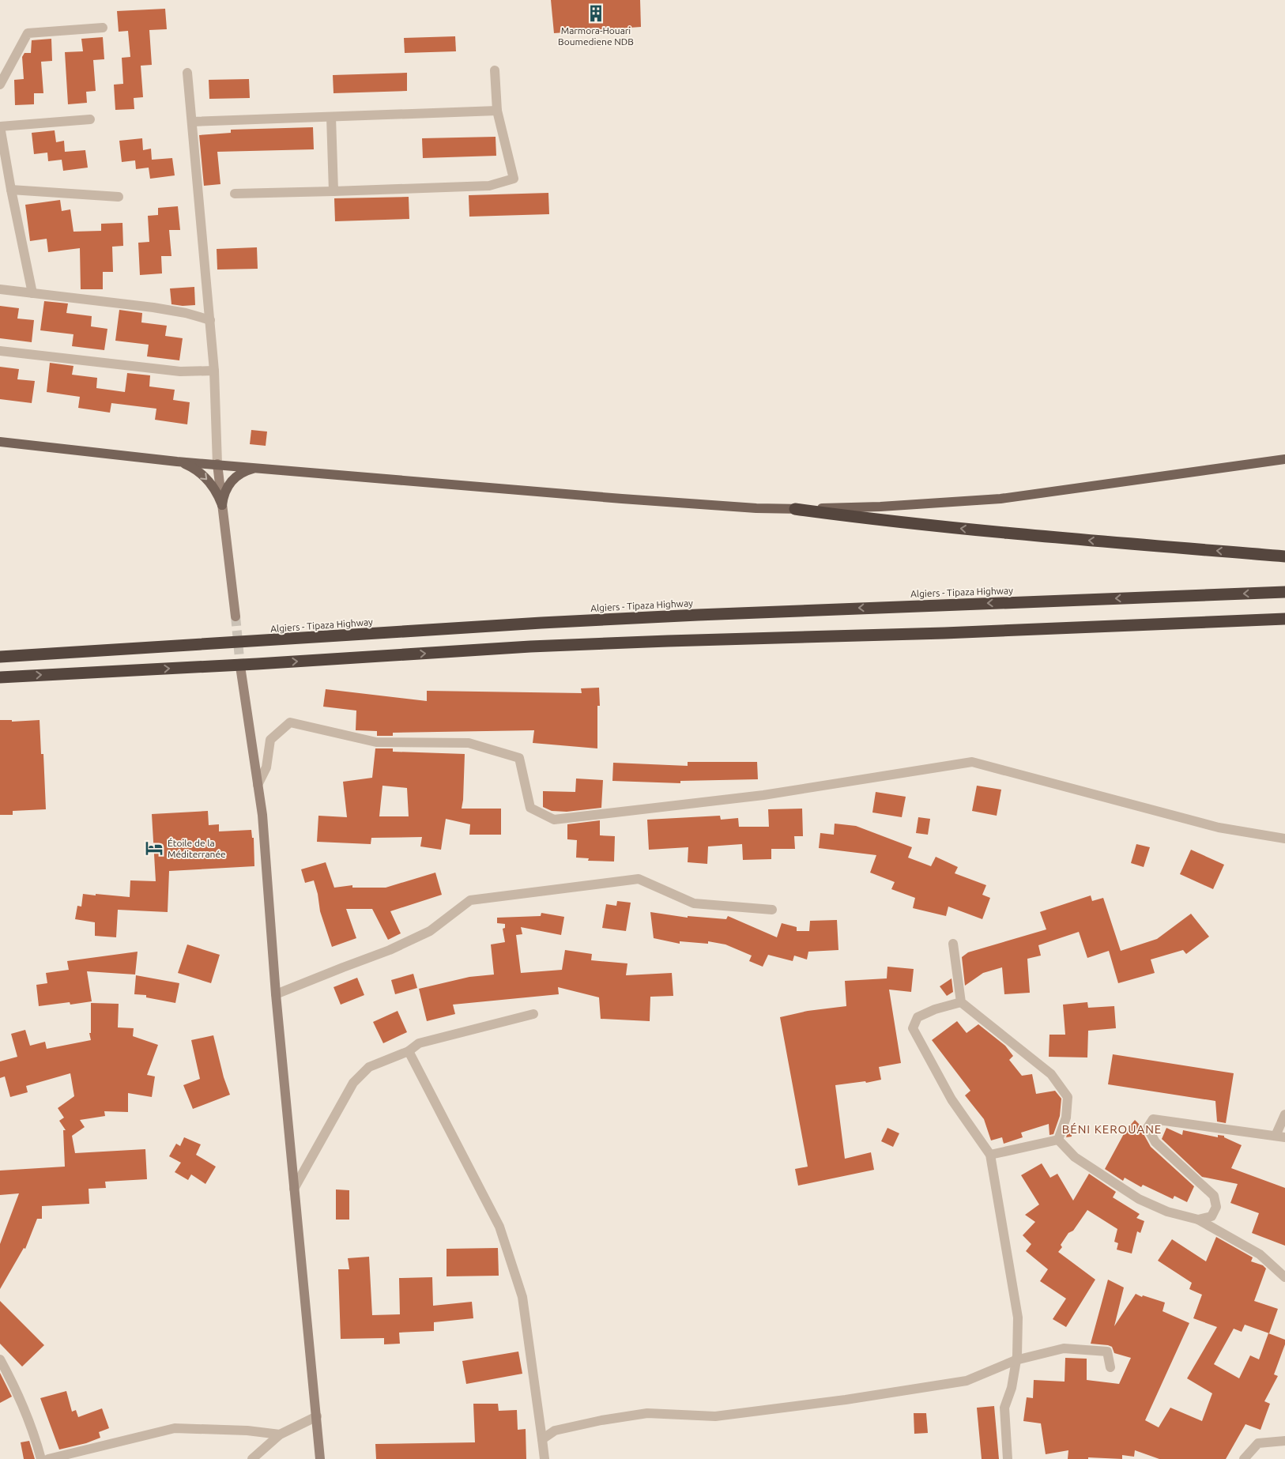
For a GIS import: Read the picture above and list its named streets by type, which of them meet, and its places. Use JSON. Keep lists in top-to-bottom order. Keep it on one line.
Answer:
{"streets":{"highway":["Algiers - Tipaza Highway"]},"districts":["BÉNI KEROUANE"],"places":{"building":["Marmora-Houari Boumediene NDB"],"hotel":["Étoile de la Méditerranée"]}}
